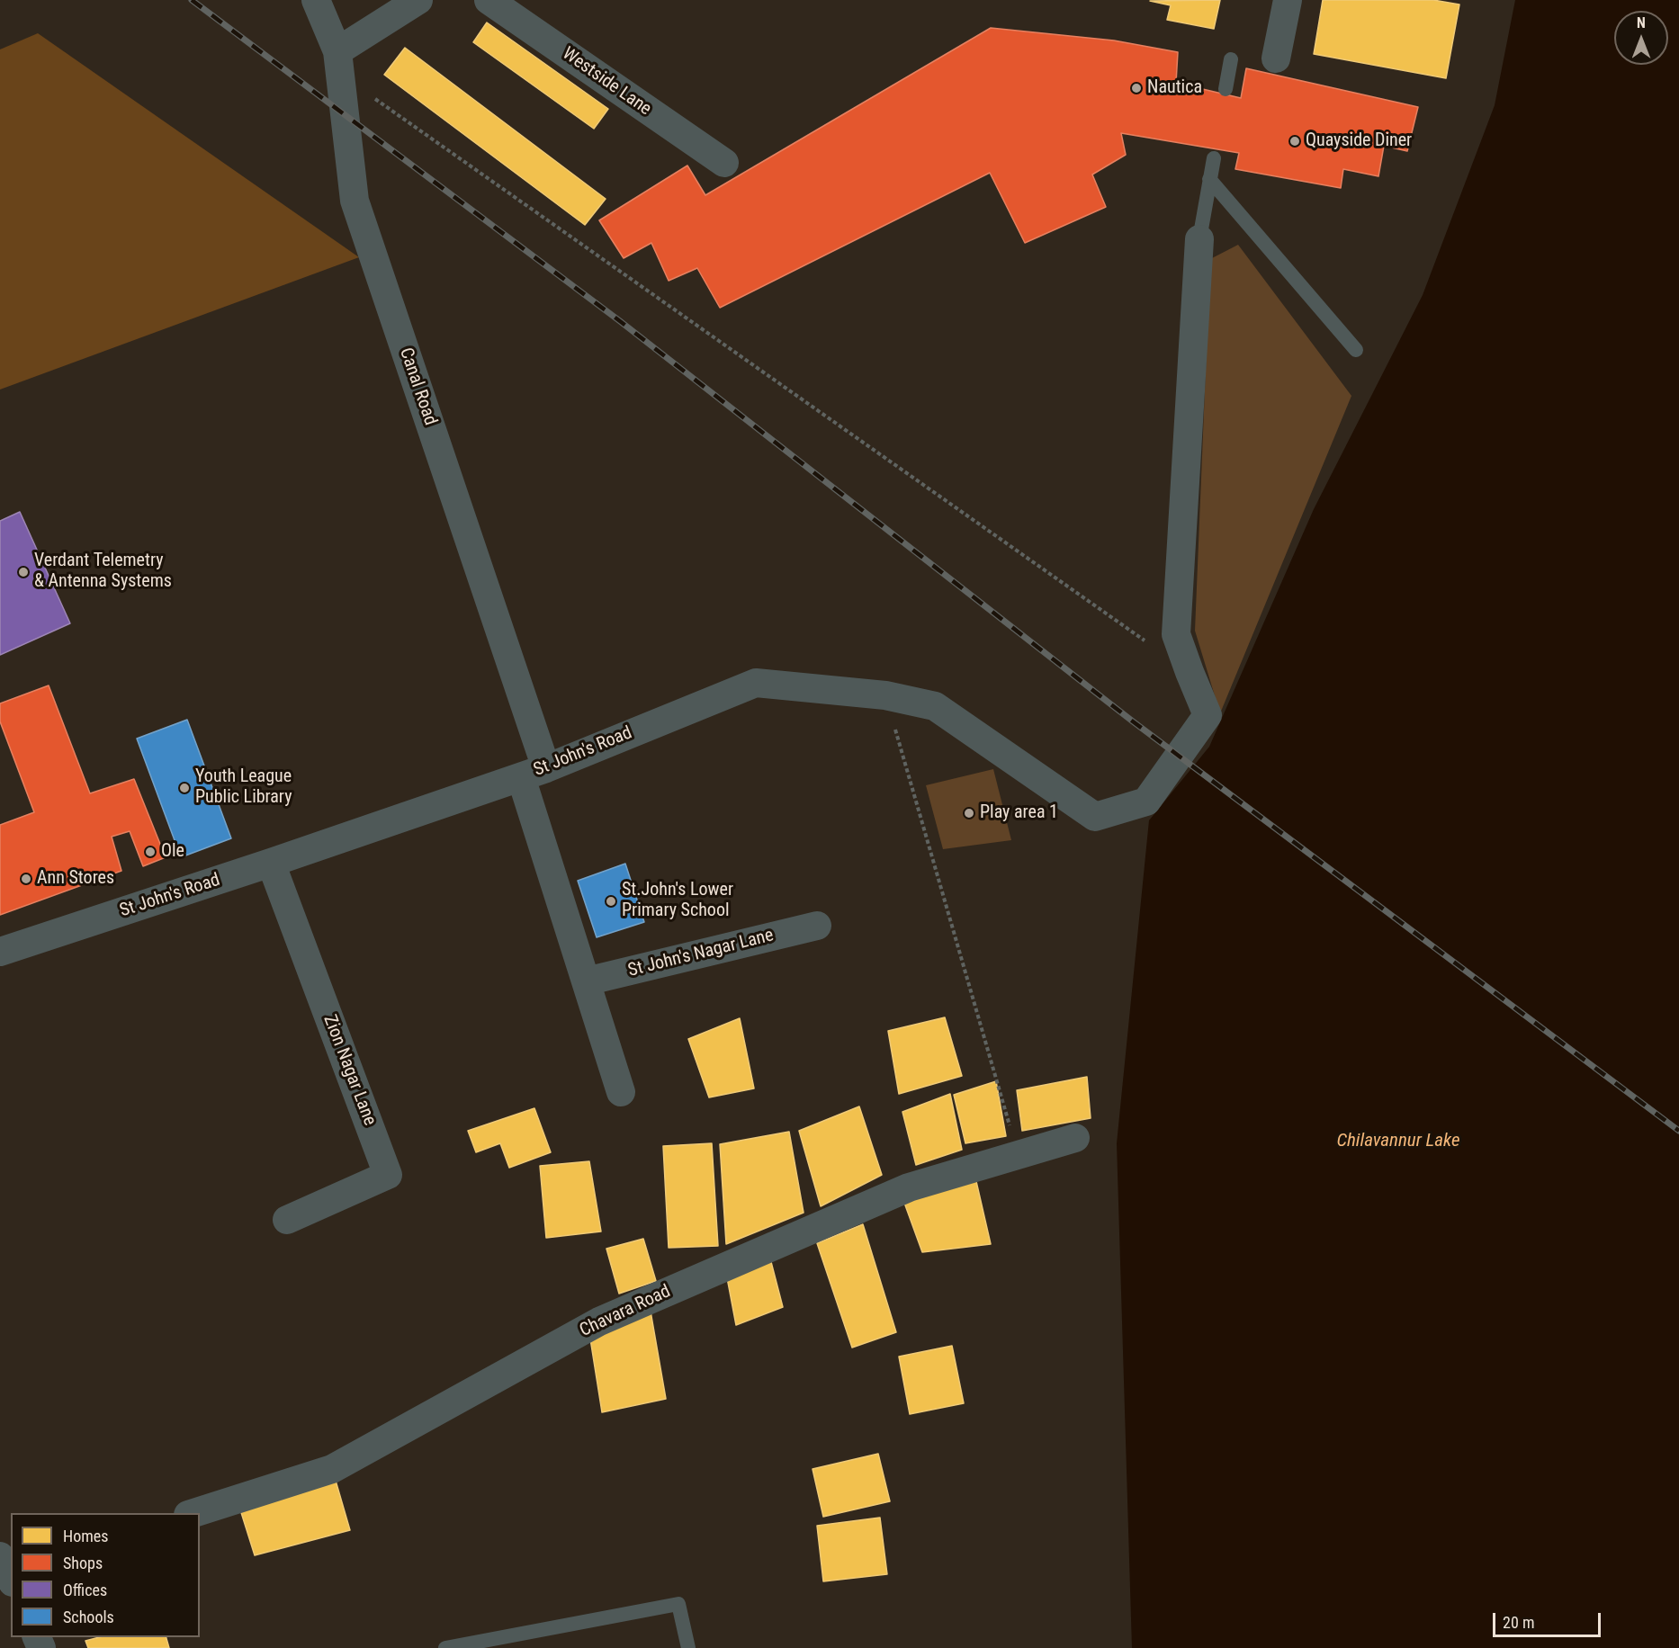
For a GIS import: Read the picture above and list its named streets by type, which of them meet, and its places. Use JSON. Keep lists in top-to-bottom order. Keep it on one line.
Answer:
{"streets":{"street":["Westside Lane","Canal Road","St John's Road","St John's Nagar Lane","Zion Nagar Lane","Chavara Road"]},"crossings":[["Canal Road","St John's Road"],["St John's Road","Zion Nagar Lane"]],"water":["Chilavannur Lake"],"places":["Nautica","Quayside Diner","Verdant Telemetry & Antenna Systems","Youth League Public Library","Play area 1","Ole","Ann Stores","St.John's Lower Primary School"],"legend":["Homes","Shops","Offices","Schools"],"scale_bar":"20 m","north":"top"}
